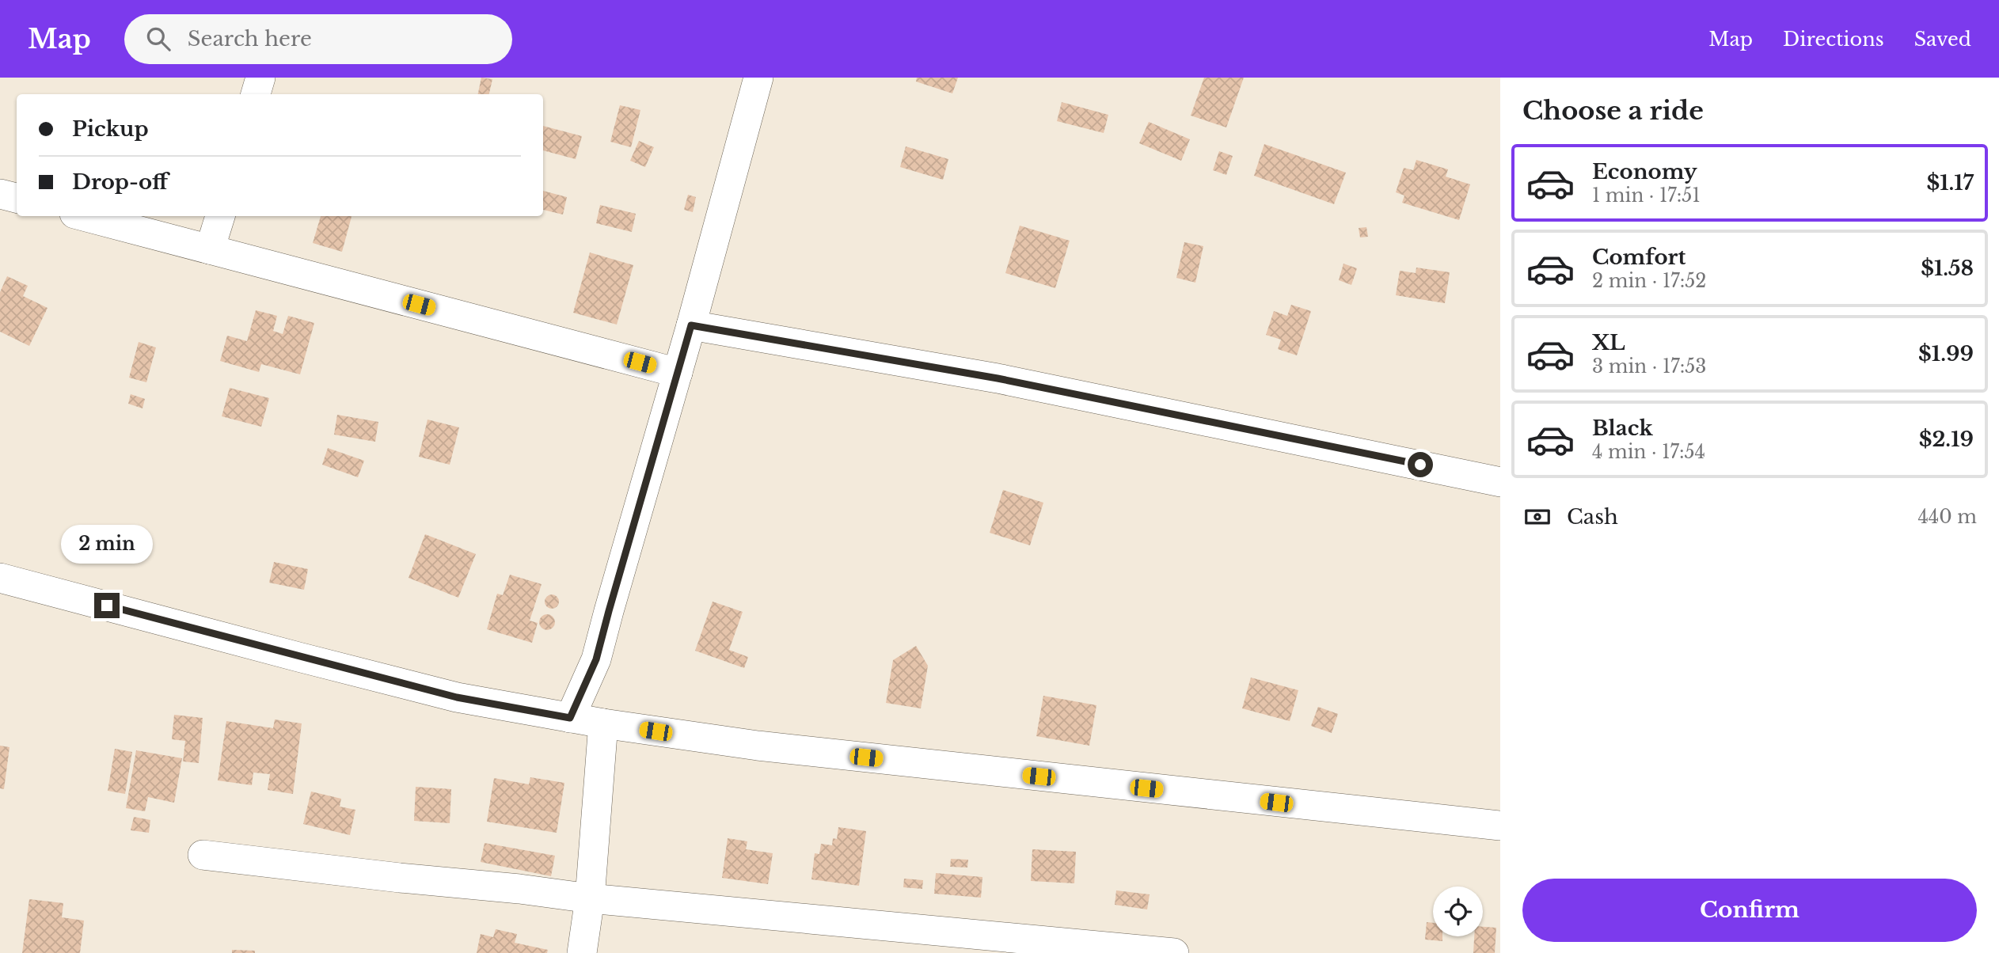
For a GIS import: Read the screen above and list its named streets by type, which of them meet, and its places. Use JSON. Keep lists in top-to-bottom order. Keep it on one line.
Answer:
{"page":{"header":"Map","search":"Search here","nav":["Map","Directions","Saved"],"heading":"Choose a ride","banner":["Pickup","Drop-off"],"list":[{"name":"Economy","note":"1 min · 17:51","value":"$1.17"},{"name":"Comfort","note":"2 min · 17:52","value":"$1.58"},{"name":"XL","note":"3 min · 17:53","value":"$1.99"},{"name":"Black","note":"4 min · 17:54","value":"$2.19"}],"pay":["Cash","440 m"],"bubble":"2 min","buttons":"Confirm"}}
